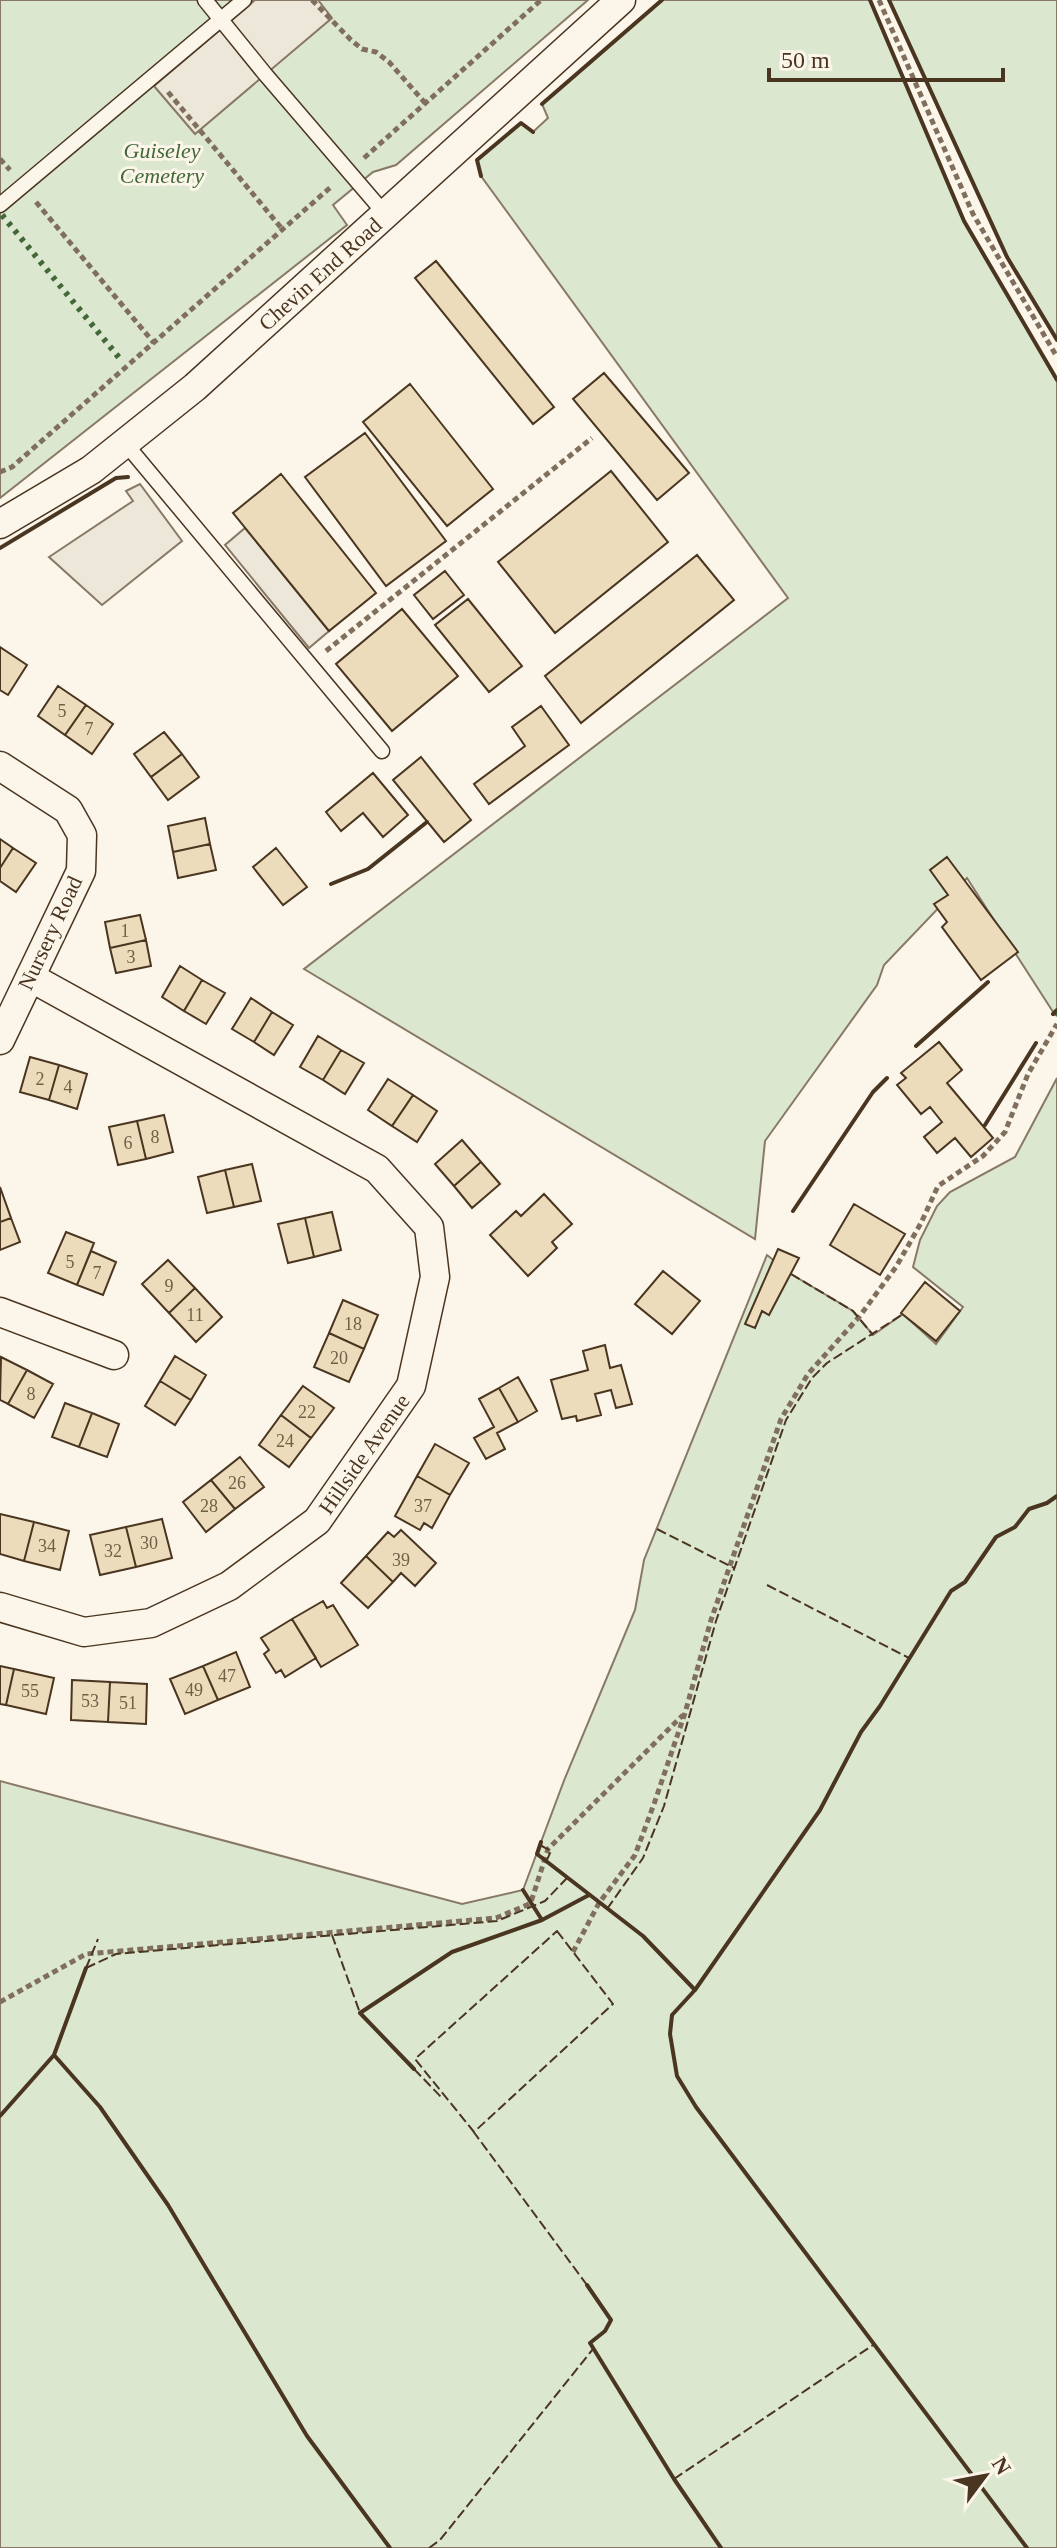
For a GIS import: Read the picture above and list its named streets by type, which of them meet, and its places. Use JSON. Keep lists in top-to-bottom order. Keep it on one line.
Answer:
{"streets":{"street":["Chevin End Road","Nursery Road","Hillside Avenue"]},"crossings":[["Nursery Road","Hillside Avenue"]],"parks":["Guiseley Cemetery"],"house_numbers":["5","7","1","3","2","4","8","6","5","7","9","11","18","20","8","22","24","26","28","37","30","34","32","39","47","49","55","53","51"],"scale_bar":"50 m","north":"top right"}
